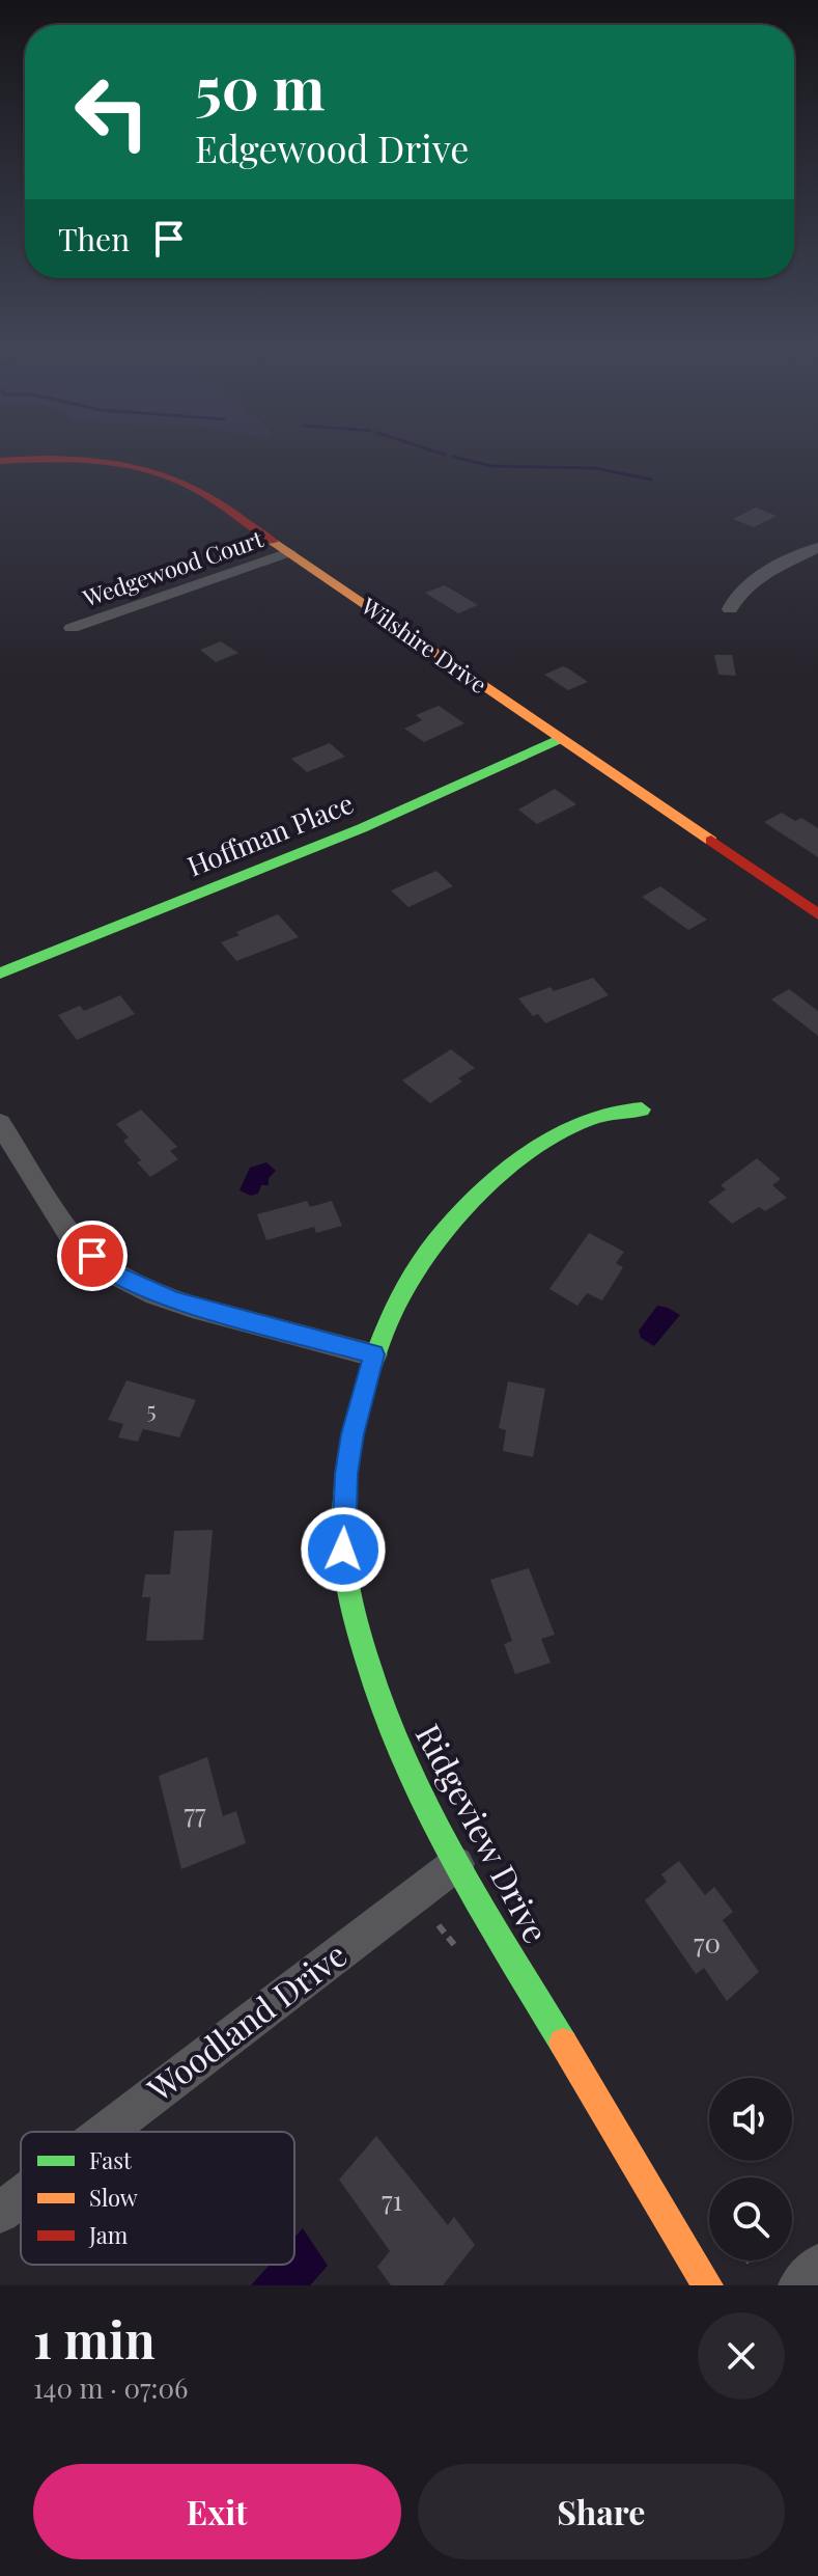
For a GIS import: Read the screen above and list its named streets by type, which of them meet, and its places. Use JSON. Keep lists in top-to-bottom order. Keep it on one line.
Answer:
{"streets":{"street":["Wedgewood Court","Wilshire Drive","Hoffman Place","Ridgeview Drive","Woodland Drive"]},"crossings":[["Wedgewood Court","Wilshire Drive"],["Wilshire Drive","Hoffman Place"],["Ridgeview Drive","Woodland Drive"]],"house_numbers":["5","77","70","71"],"legend":["Fast","Slow","Jam"],"page":{"turn":["50 m","Edgewood Drive"],"then":"Then","heading":["1 min","140 m · 07:06"],"buttons":["Exit","Share"]}}
